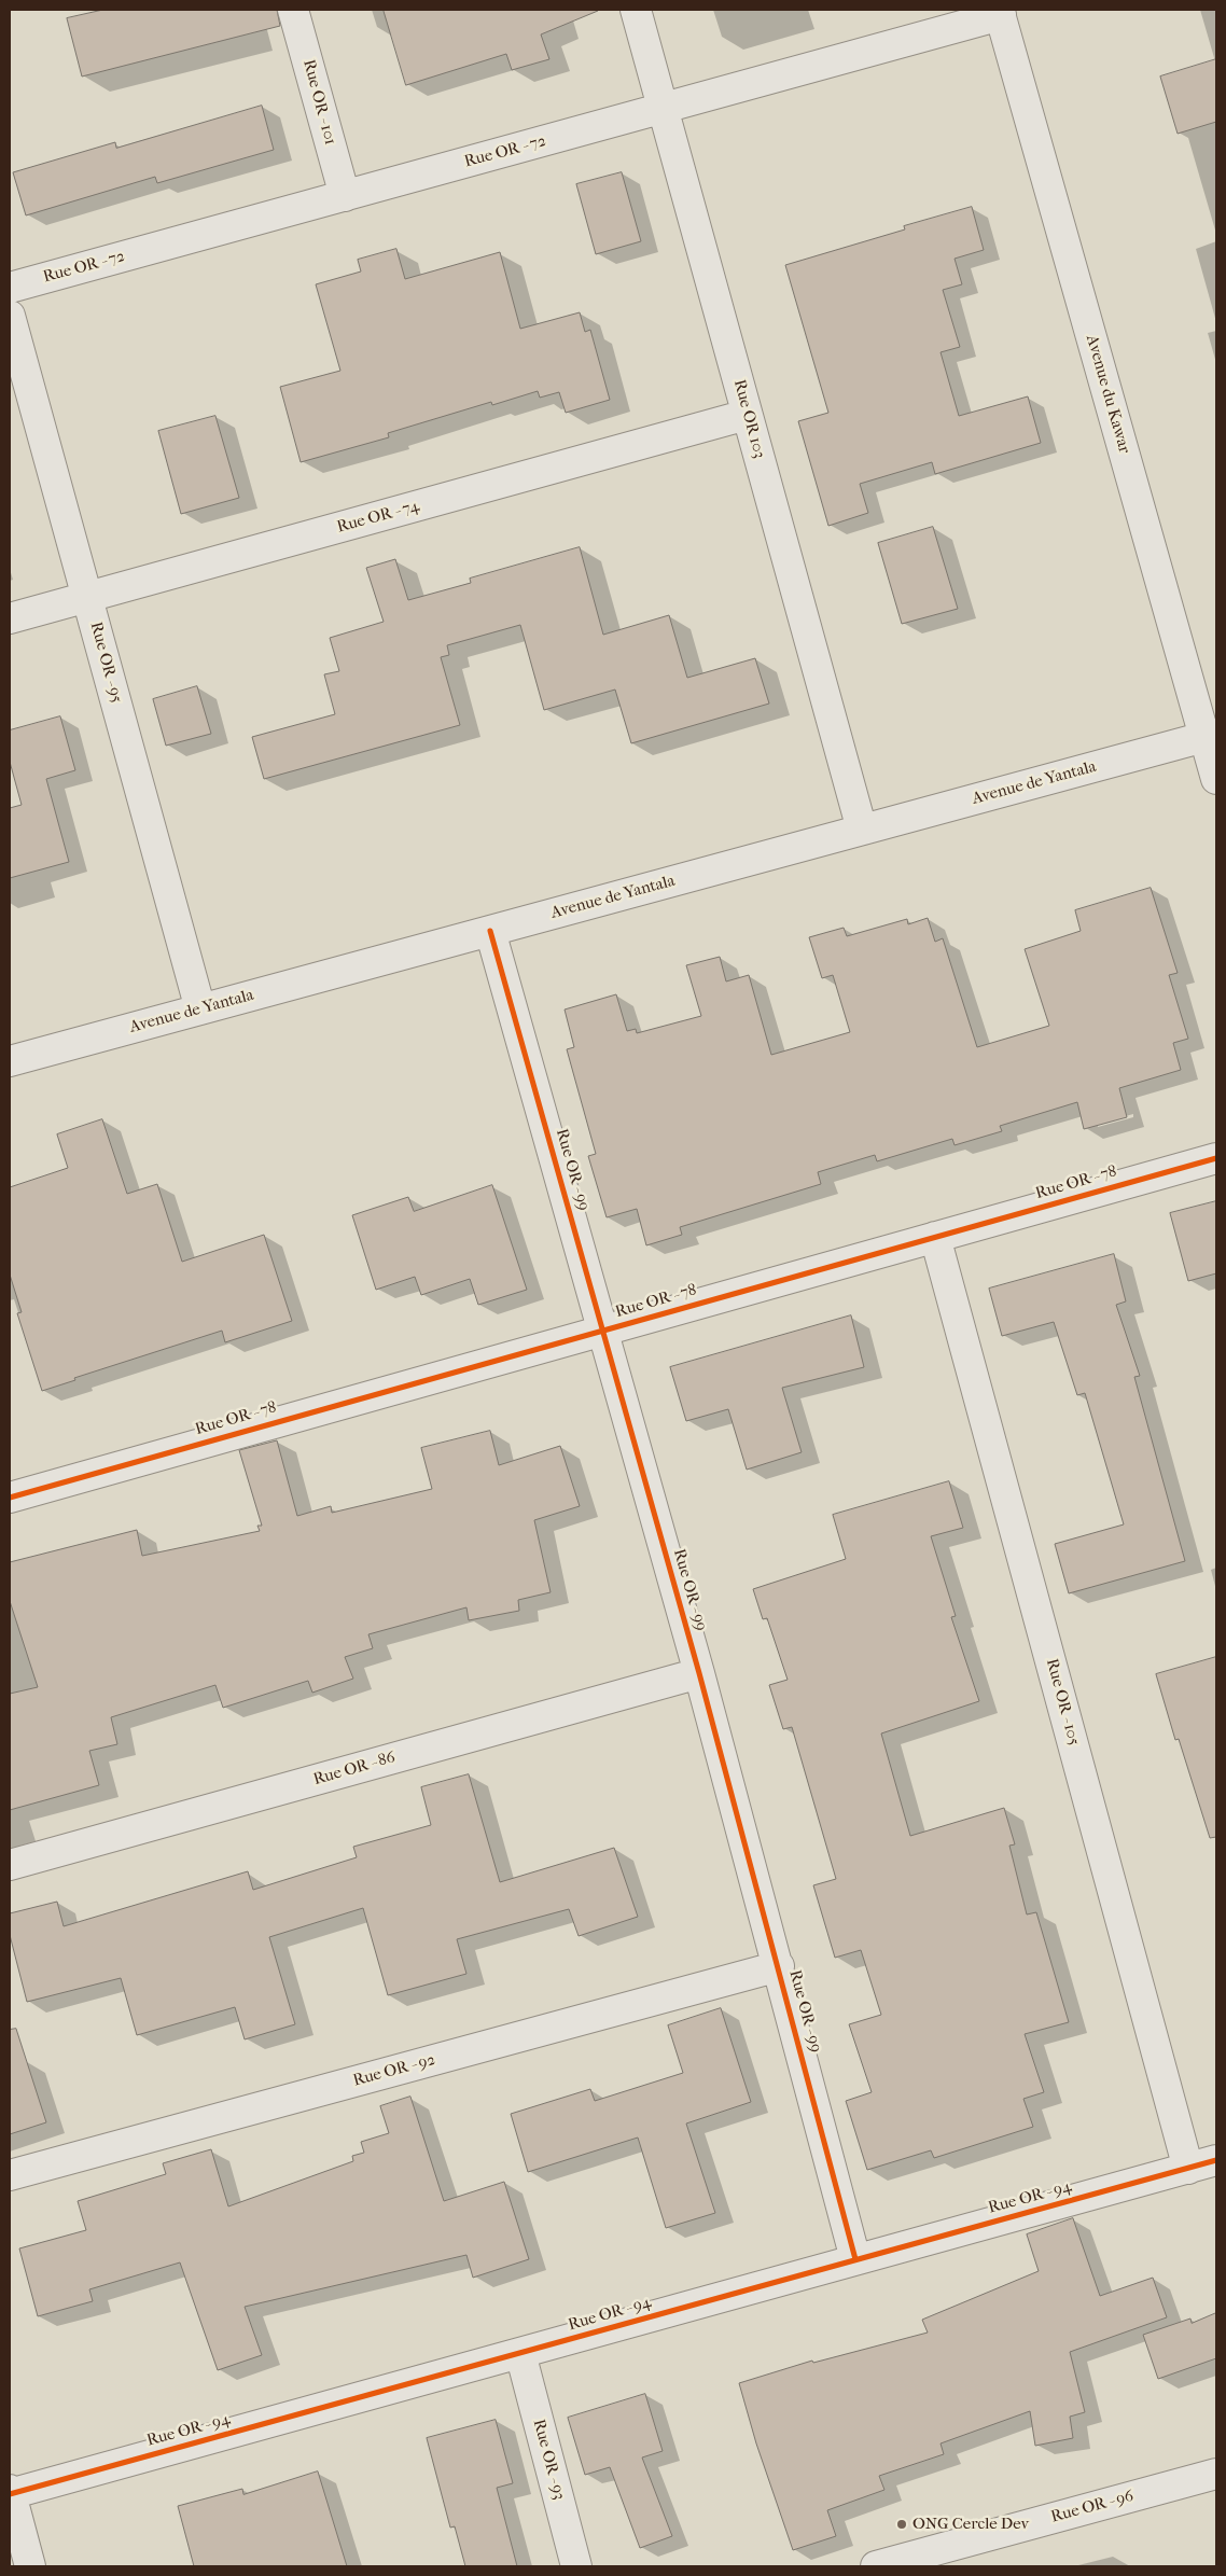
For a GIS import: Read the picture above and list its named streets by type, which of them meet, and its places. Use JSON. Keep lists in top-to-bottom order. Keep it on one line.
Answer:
{"streets":{"street":["Rue OR - 101","Rue OR - 72","Avenue du Kawar","Rue OR 103","Rue OR - 74","Rue OR - 95","Avenue de Yantala","Rue OR - 99","Rue OR - 78","Rue OR - 105","Rue OR - 86","Rue OR - 92","Rue OR - 94","Rue OR - 93","Rue OR - 96"]},"crossings":[["Rue OR - 101","Rue OR - 72"],["Rue OR - 72","Avenue du Kawar"],["Rue OR - 72","Rue OR 103"],["Avenue du Kawar","Avenue de Yantala"],["Rue OR 103","Rue OR - 74"],["Rue OR 103","Avenue de Yantala"],["Rue OR - 74","Rue OR - 95"],["Rue OR - 95","Avenue de Yantala"],["Avenue de Yantala","Rue OR - 99"],["Rue OR - 99","Rue OR - 78"],["Rue OR - 99","Rue OR - 86"],["Rue OR - 99","Rue OR - 92"],["Rue OR - 99","Rue OR - 94"],["Rue OR - 78","Rue OR - 105"],["Rue OR - 105","Rue OR - 94"],["Rue OR - 94","Rue OR - 93"]],"places":["ONG Cercle Dev"]}
